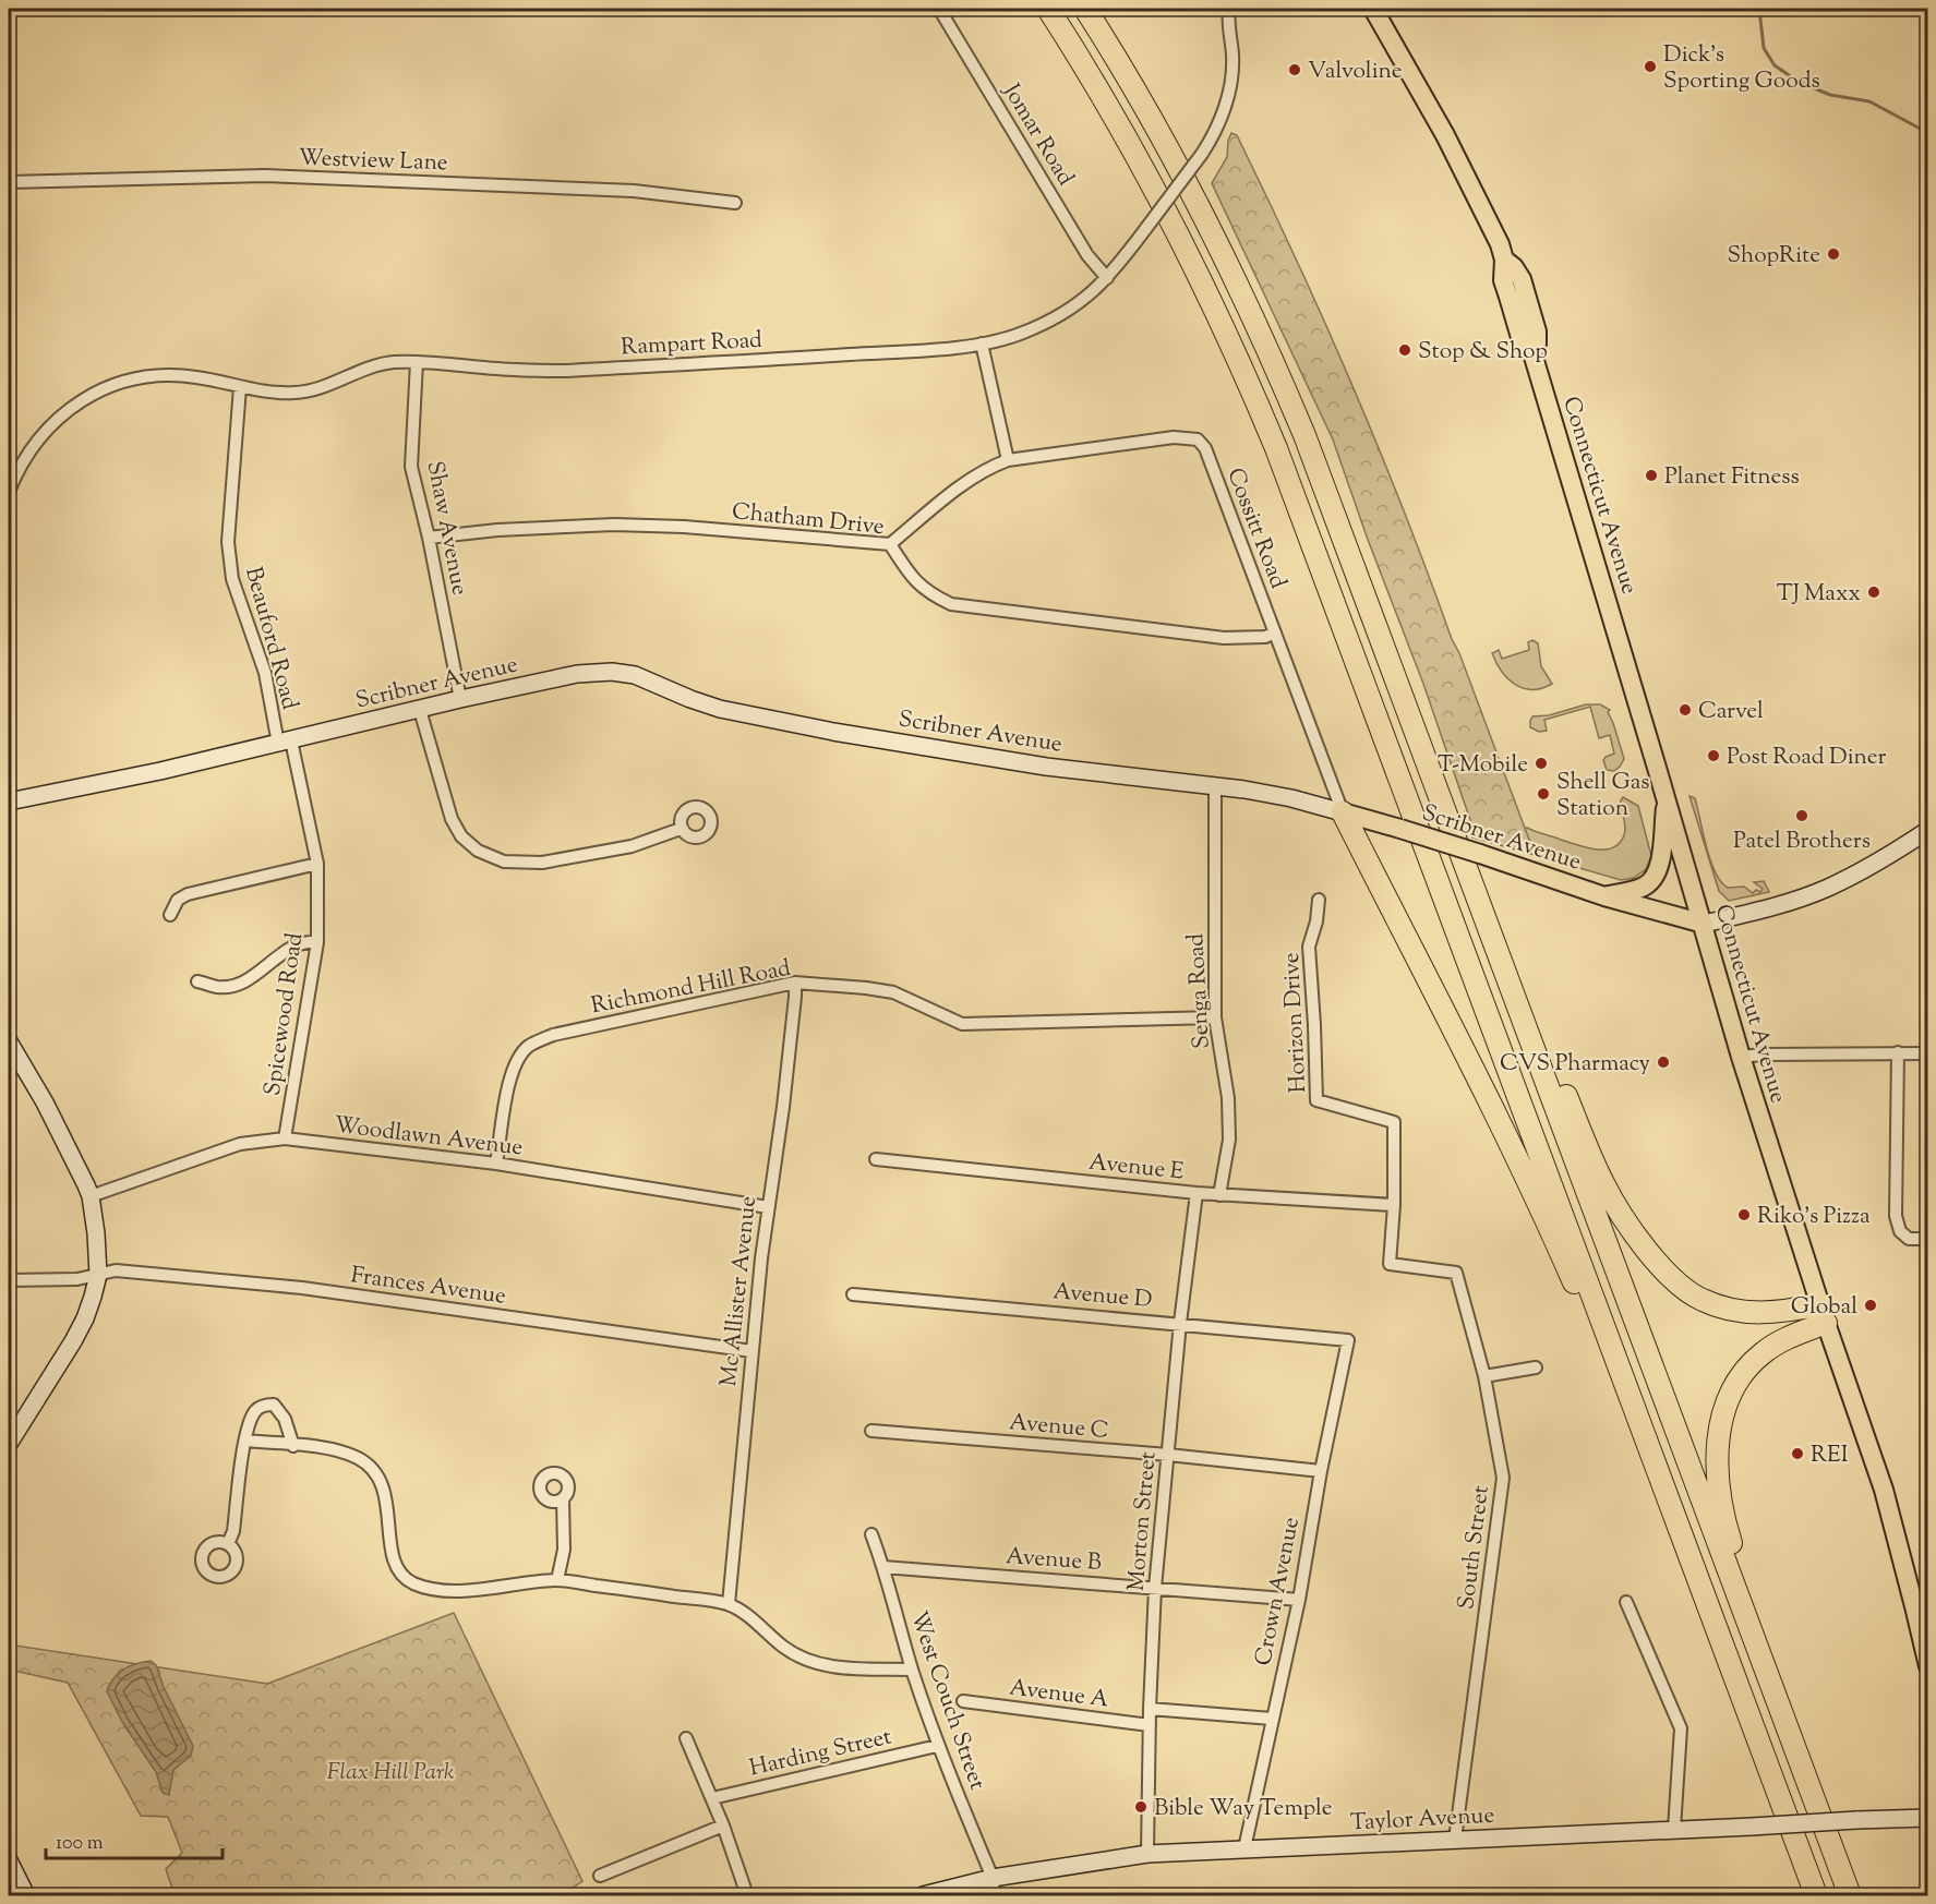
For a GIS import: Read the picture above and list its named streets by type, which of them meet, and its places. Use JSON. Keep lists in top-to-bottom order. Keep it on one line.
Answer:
{"streets":{"main road":["Connecticut Avenue","Scribner Avenue"],"street":["Jomar Road","Westview Lane","Rampart Road","Chatham Drive","Shaw Avenue","Cossitt Road","Beauford Road","Richmond Hill Road","Senga Road","Spicewood Road","Horizon Drive","Woodlawn Avenue","Avenue E","Frances Avenue","Mc Allister Avenue","Avenue D","Avenue C","Morton Street","South Street","Avenue B","Crown Avenue","Avenue A","West Couch Street","Harding Street","Taylor Avenue"]},"crossings":[["Jomar Road","Rampart Road"],["Rampart Road","Shaw Avenue"],["Rampart Road","Beauford Road"],["Connecticut Avenue","Scribner Avenue"],["Chatham Drive","Shaw Avenue"],["Chatham Drive","Cossitt Road"],["Shaw Avenue","Scribner Avenue"],["Cossitt Road","Scribner Avenue"],["Beauford Road","Scribner Avenue"],["Beauford Road","Spicewood Road"],["Scribner Avenue","Senga Road"],["Scribner Avenue","Spicewood Road"],["Richmond Hill Road","Senga Road"],["Richmond Hill Road","Woodlawn Avenue"],["Richmond Hill Road","Mc Allister Avenue"],["Senga Road","Avenue E"],["Spicewood Road","Woodlawn Avenue"],["Horizon Drive","Avenue E"],["Horizon Drive","South Street"],["Woodlawn Avenue","Mc Allister Avenue"],["Avenue E","Morton Street"],["Avenue E","South Street"],["Frances Avenue","Mc Allister Avenue"],["Avenue D","Morton Street"],["Avenue D","Crown Avenue"],["Avenue C","Morton Street"],["Avenue C","Crown Avenue"],["Morton Street","Avenue B"],["Morton Street","Avenue A"],["Morton Street","Taylor Avenue"],["South Street","Taylor Avenue"],["Avenue B","Crown Avenue"],["Avenue B","West Couch Street"],["Crown Avenue","Taylor Avenue"],["West Couch Street","Harding Street"],["West Couch Street","Taylor Avenue"]],"parks":["Flax Hill Park"],"places":["Dick's Sporting Goods","Valvoline","ShopRite","Stop & Shop","Planet Fitness","TJ Maxx","Carvel","Post Road Diner","T-Mobile","Shell Gas Station","Patel Brothers","CVS Pharmacy","Riko's Pizza","Global","REI","Bible Way Temple"],"scale_bar":"100 m"}
